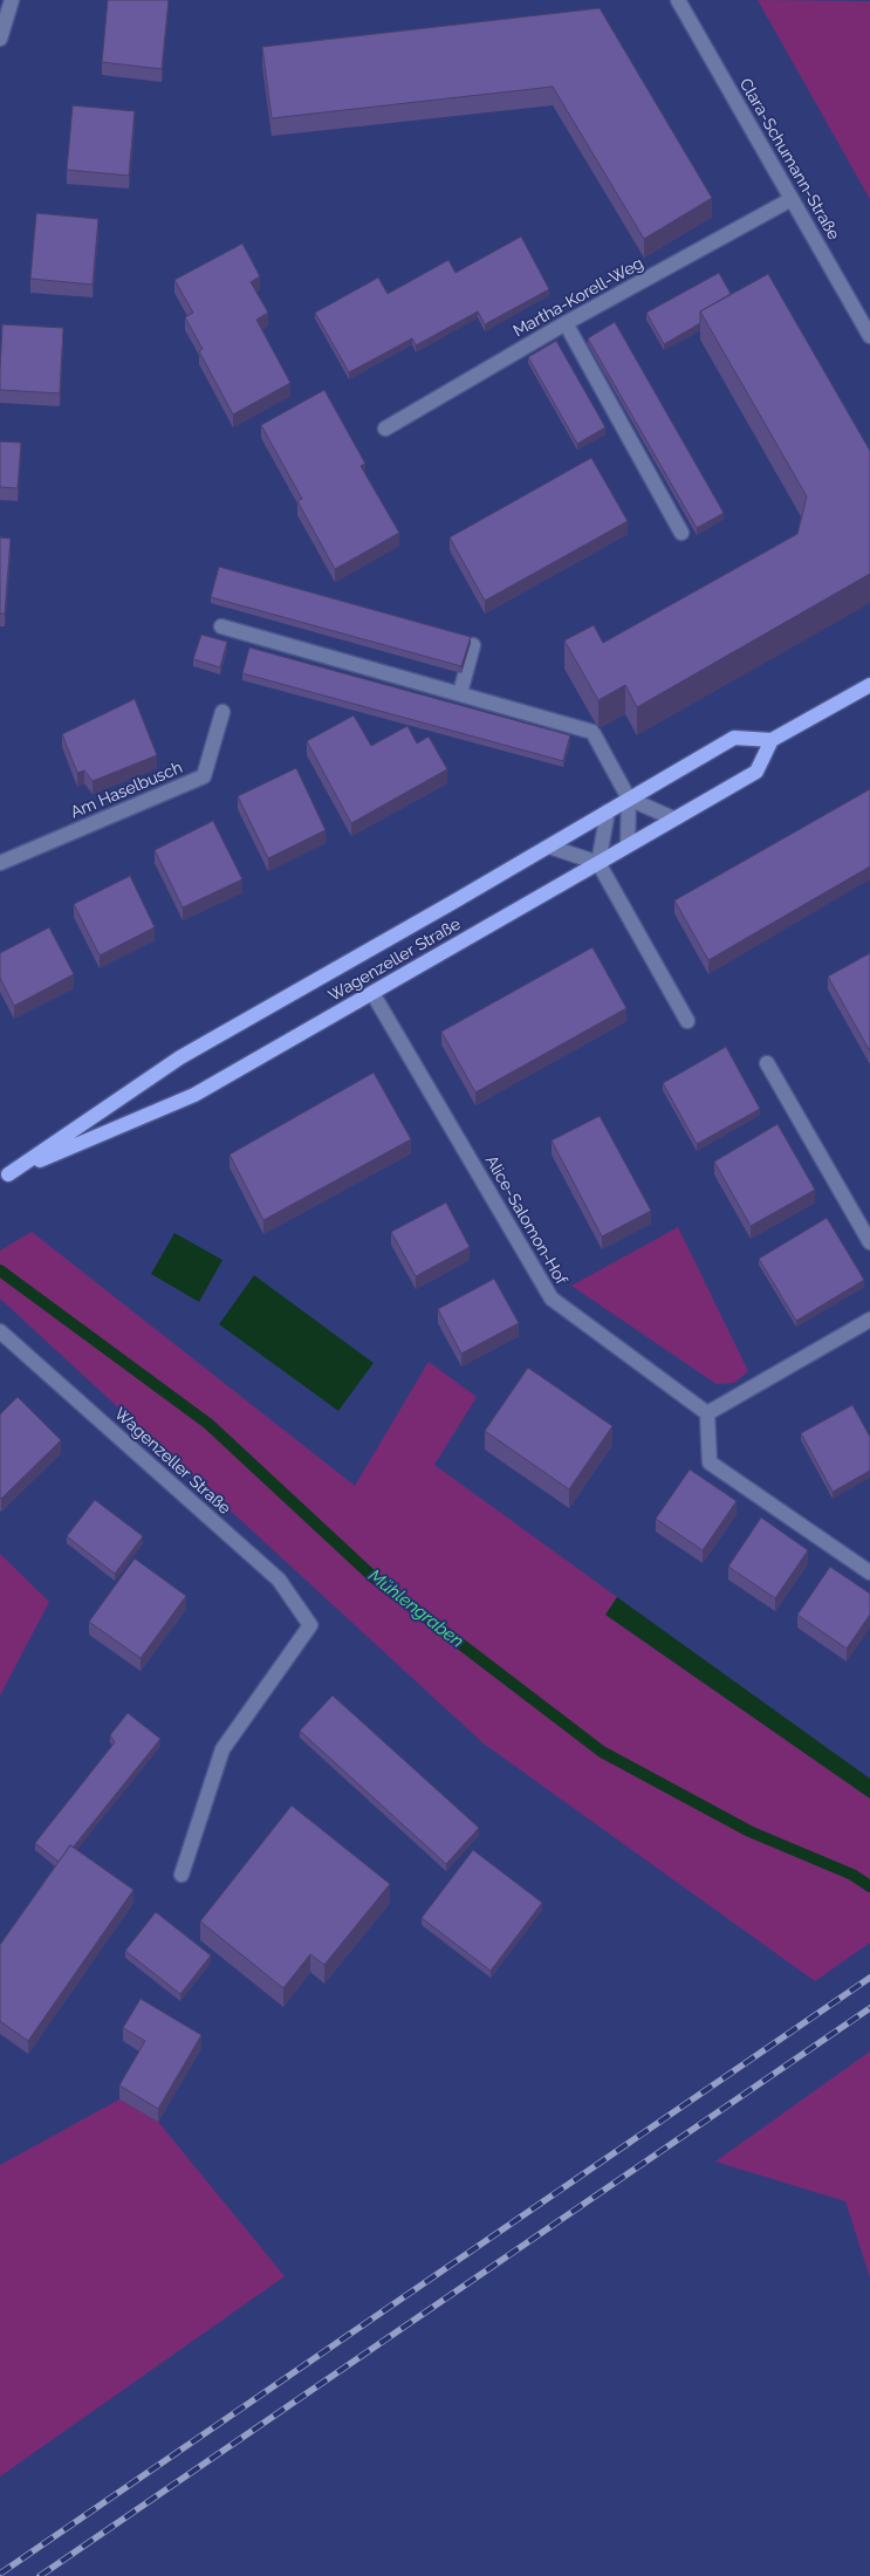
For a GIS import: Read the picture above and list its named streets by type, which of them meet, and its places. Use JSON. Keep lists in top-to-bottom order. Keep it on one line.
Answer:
{"streets":{"main road":["Wagenzeller Straße"],"street":["Clara-Schumann-Straße","Martha-Korell-Weg","Am Haselbusch","Alice-Salomon-Hof"]},"crossings":[["Clara-Schumann-Straße","Martha-Korell-Weg"],["Wagenzeller Straße","Alice-Salomon-Hof"]],"water":["Mühlengraben"]}
